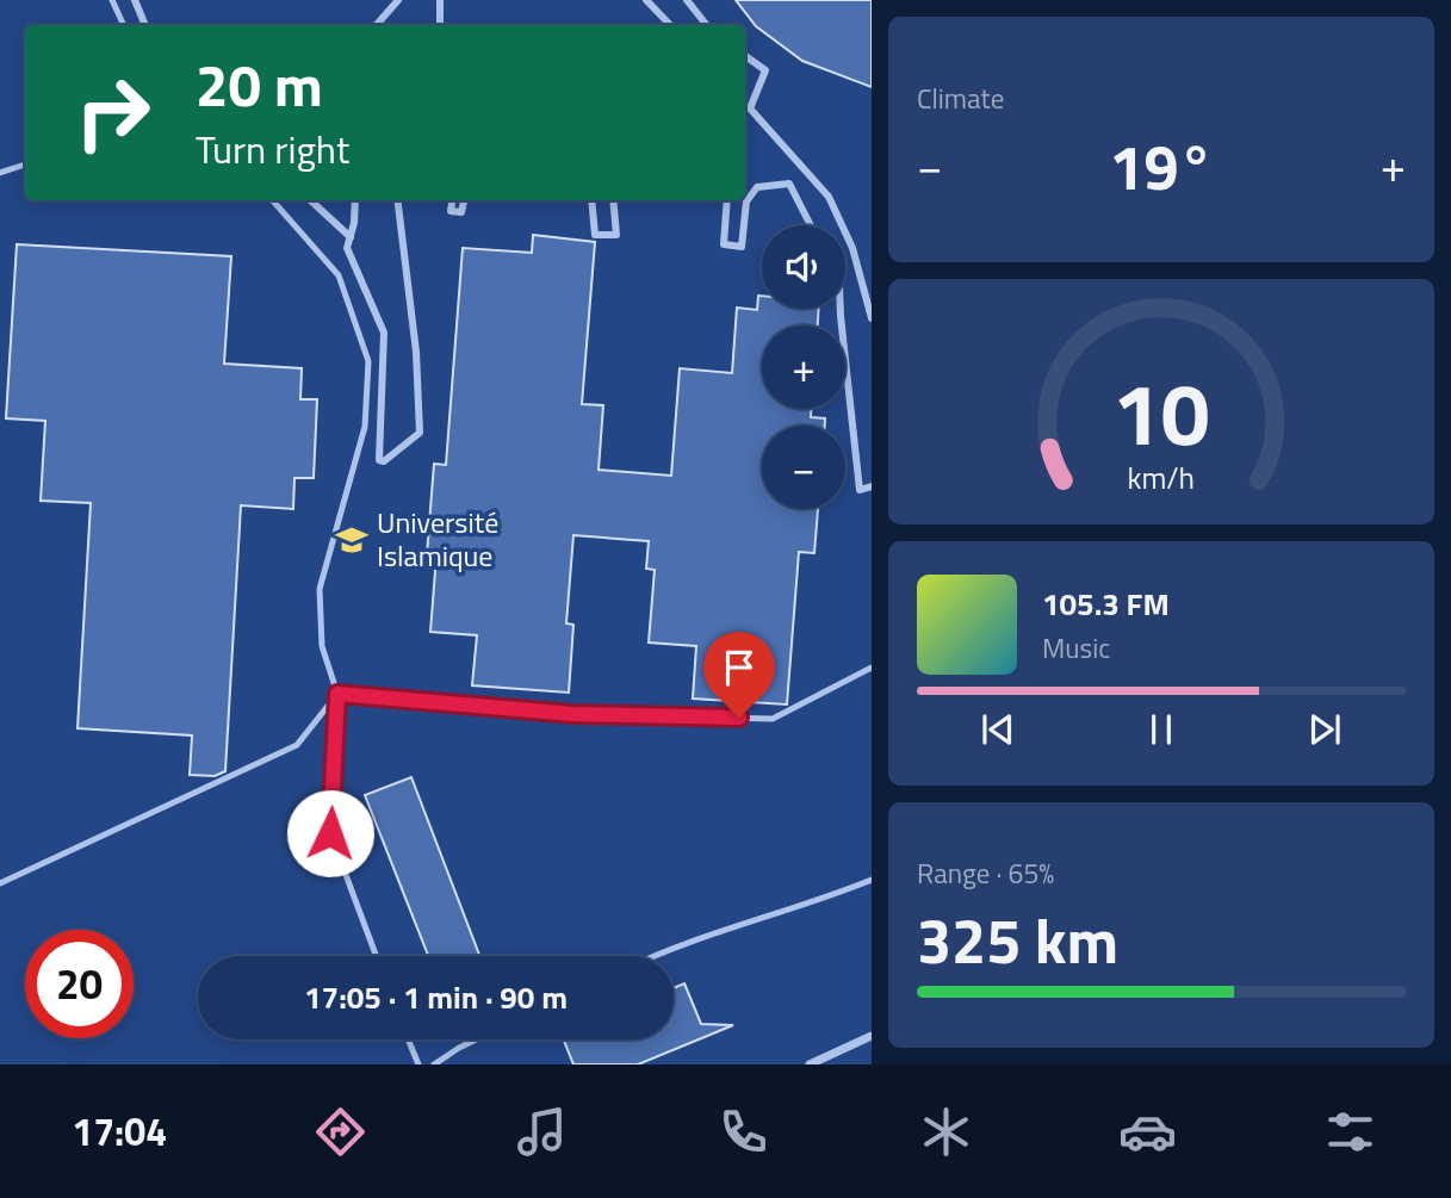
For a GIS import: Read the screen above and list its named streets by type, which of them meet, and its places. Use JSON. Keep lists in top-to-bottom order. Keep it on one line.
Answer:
{"places":{"school or university":["Université Islamique"]},"page":{"tile":["Climate",["Range · 65%","325 km"]],"turn":["20 m","Turn right"],"heat":["−","19°","+"],"map_buttons":["+","−"],"song":["105.3 FM","Music"],"limit":"20","trip":"17:05 · 1 min · 90 m","tabs":"17:04","gauge":["10","km/h"]}}
